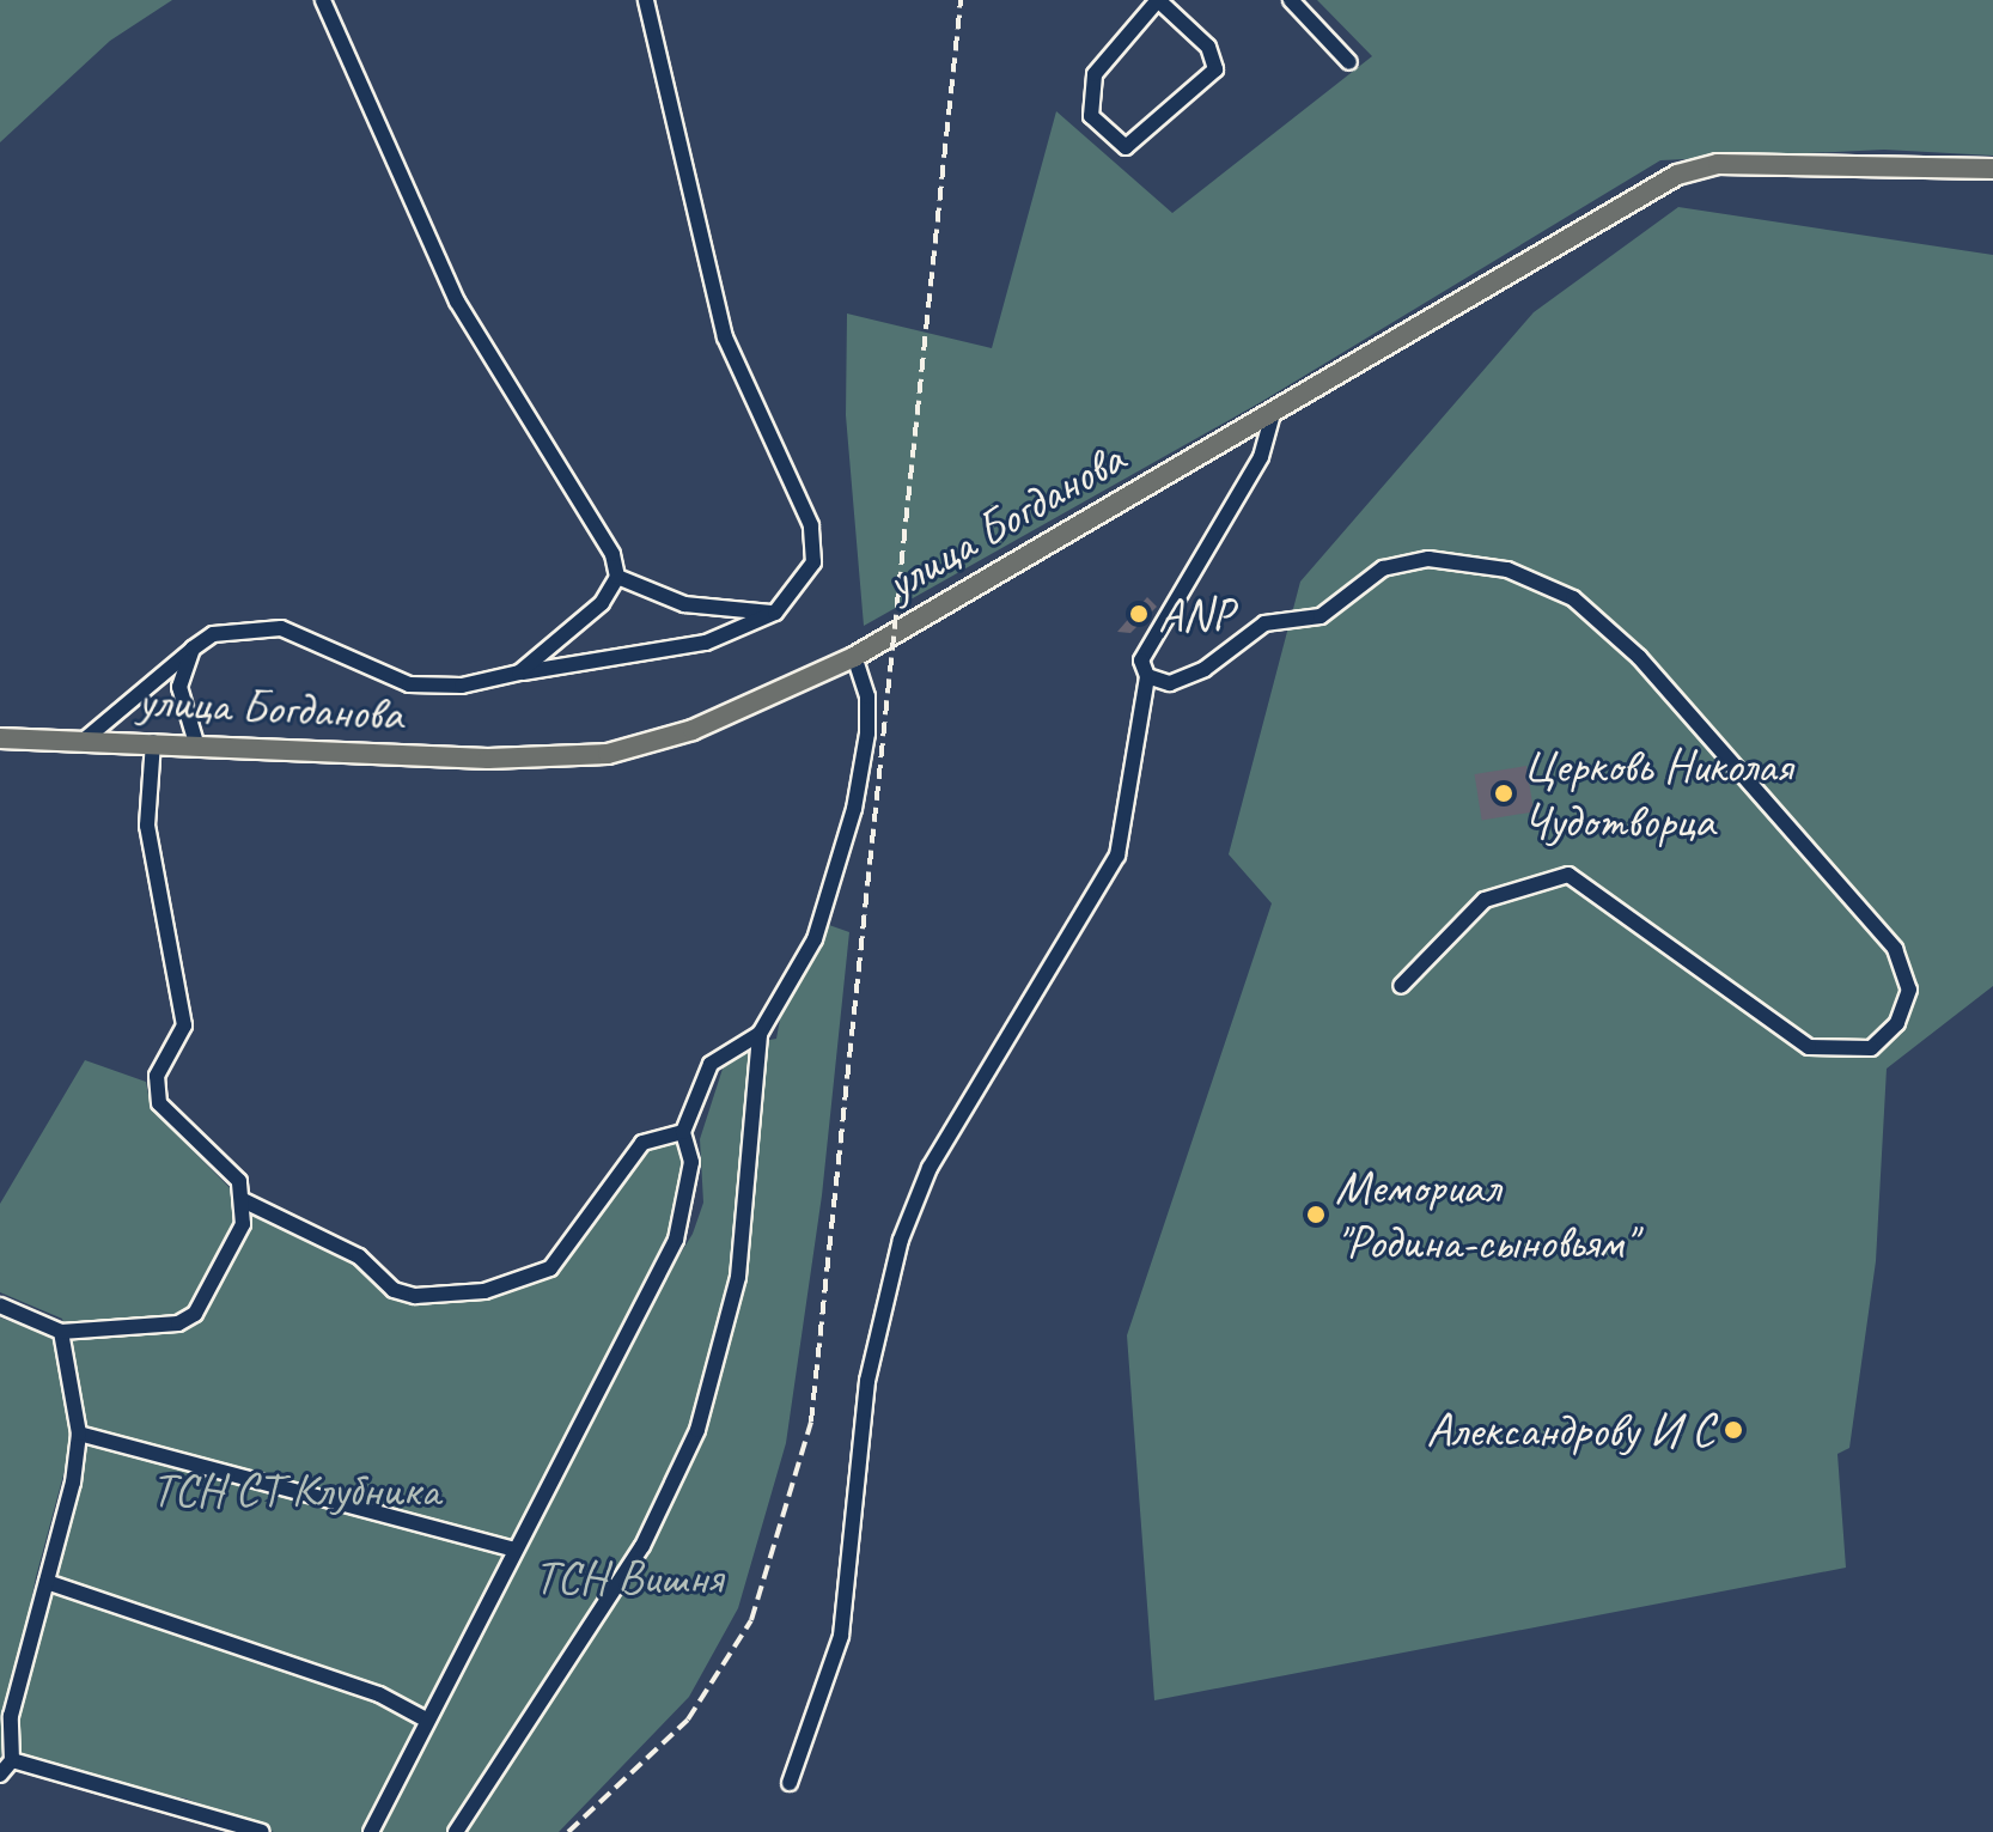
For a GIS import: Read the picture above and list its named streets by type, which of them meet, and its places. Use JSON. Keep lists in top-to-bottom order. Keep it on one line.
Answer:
{"streets":{"main road":["улица Богданова"]},"parks":["ТСН СТ Клубника","ТСН Вишня"],"places":["ANP","Церковь Николая Чудотворца","Мемориал \"Родина-сыновьям\"","Александрову И С"]}
